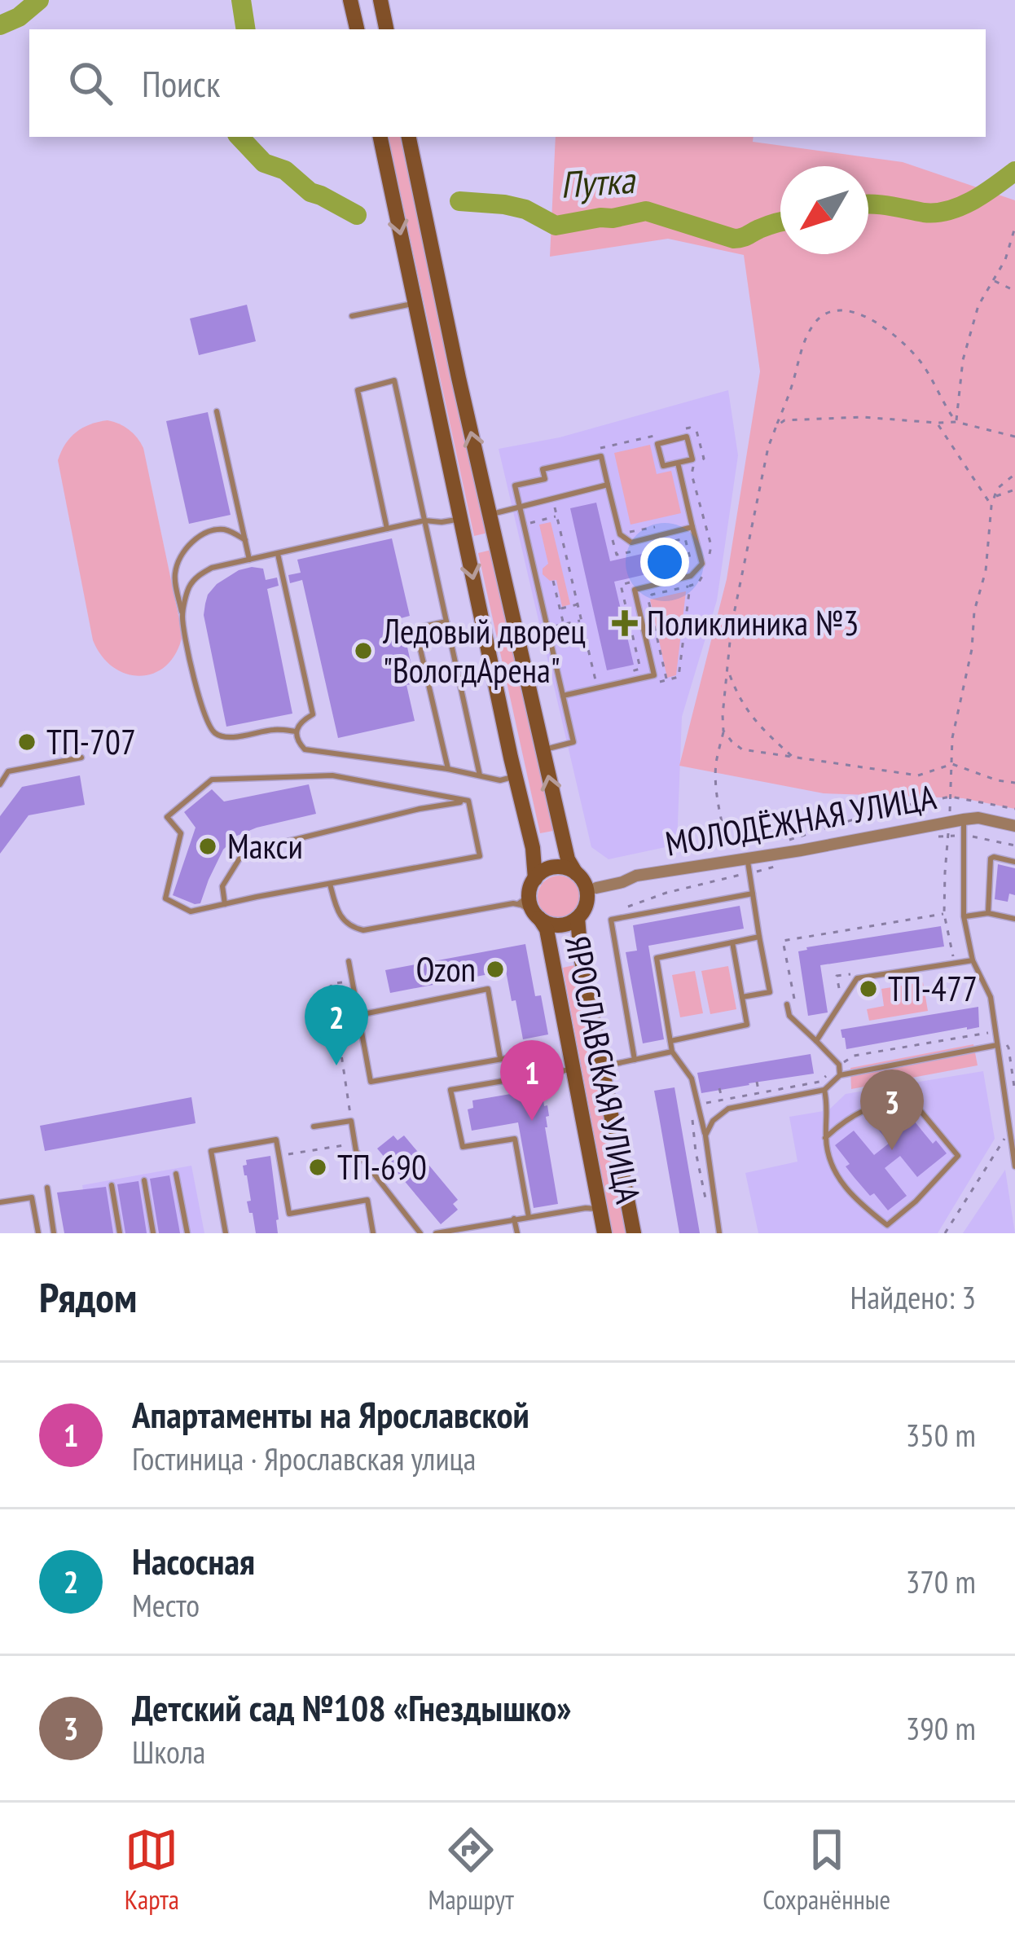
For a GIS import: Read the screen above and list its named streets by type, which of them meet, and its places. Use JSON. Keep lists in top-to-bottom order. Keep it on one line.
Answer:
{"streets":{"main road":["ЯРОСЛАВСКАЯ УЛИЦА"],"street":["МОЛОДЁЖНАЯ УЛИЦА"]},"crossings":[["МОЛОДЁЖНАЯ УЛИЦА","ЯРОСЛАВСКАЯ УЛИЦА"]],"water":["Путка"],"places":{"health":["Поликлиника №3"],"other":["Ледовый дворец \"ВологдАрена\"","ТП-707","Макси","Ozon","ТП-477","ТП-690"]},"north":"bottom left","page":{"search":"Поиск","pins":["2","1","3"],"heading":["Рядом","Найдено: 3"],"list":[{"mark":"1","name":"Апартаменты на Ярославской","note":"Гостиница · Ярославская улица","value":"350 m"},{"mark":"2","name":"Насосная","note":"Место","value":"370 m"},{"mark":"3","name":"Детский сад №108 «Гнездышко»","note":"Школа","value":"390 m"}],"nav":["Карта","Маршрут","Сохранённые"]}}
